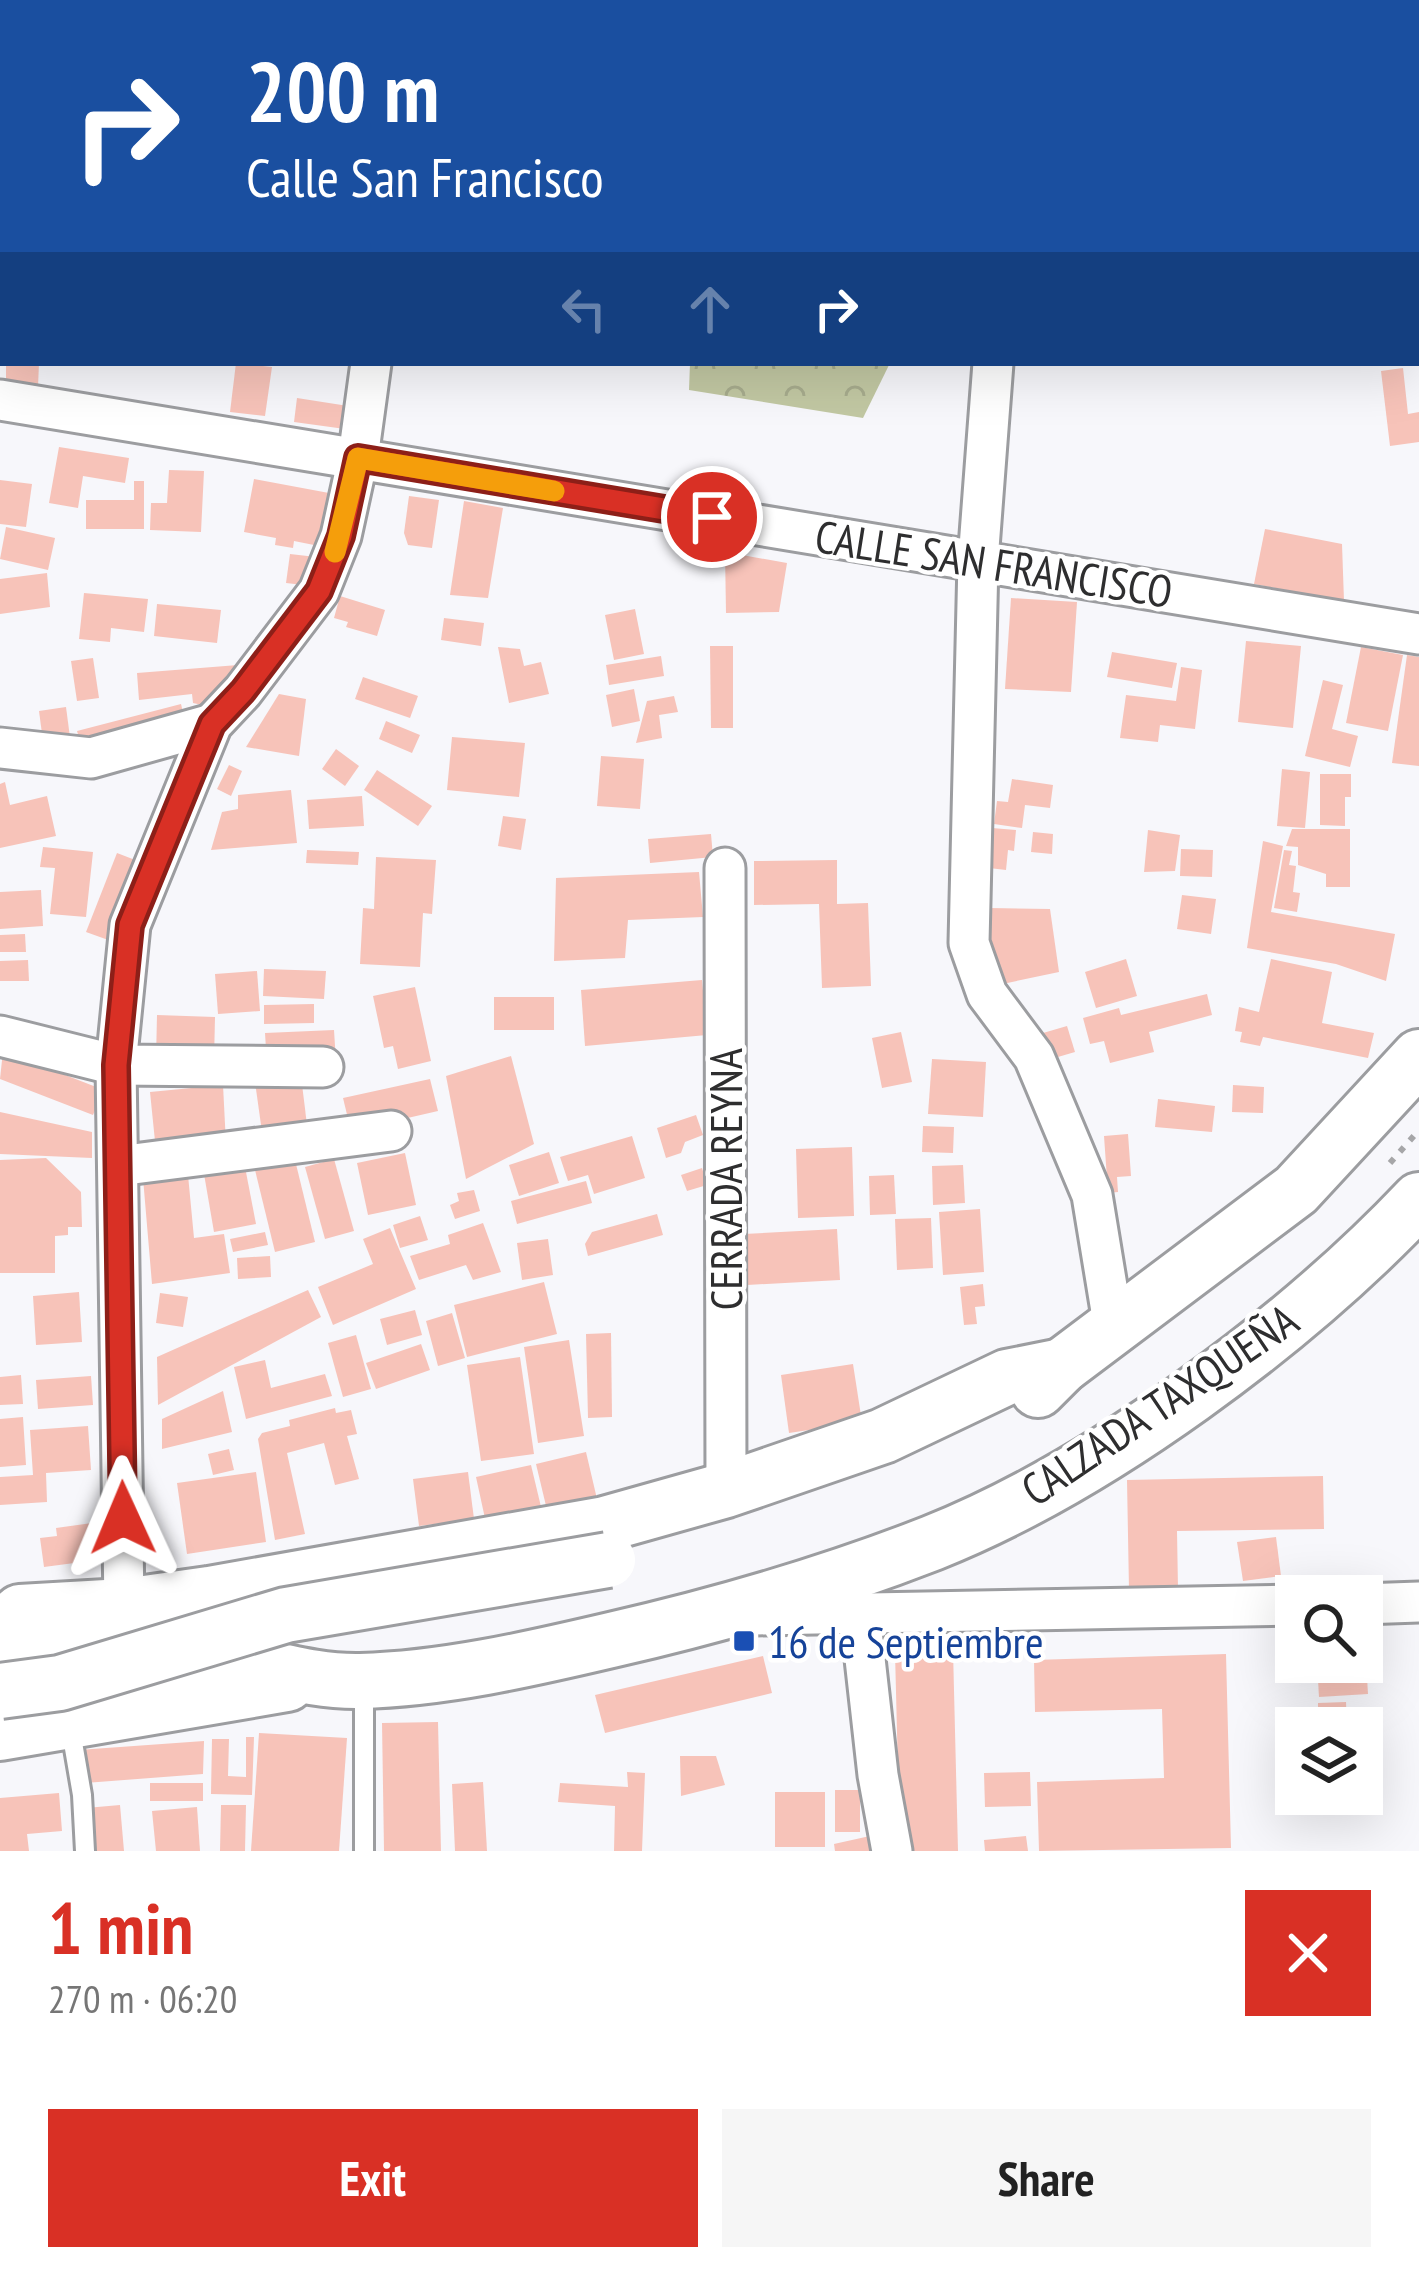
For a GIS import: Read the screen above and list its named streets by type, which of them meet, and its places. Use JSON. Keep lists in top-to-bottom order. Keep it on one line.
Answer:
{"streets":{"main road":["CALZADA TAXQUEÑA"],"street":["CALLE SAN FRANCISCO","CERRADA REYNA"]},"crossings":[["CERRADA REYNA","CALZADA TAXQUEÑA"]],"places":{"transit":["16 de Septiembre"]},"page":{"turn":["200 m","Calle San Francisco"],"heading":["1 min","270 m · 06:20"],"buttons":["Exit","Share"]}}
